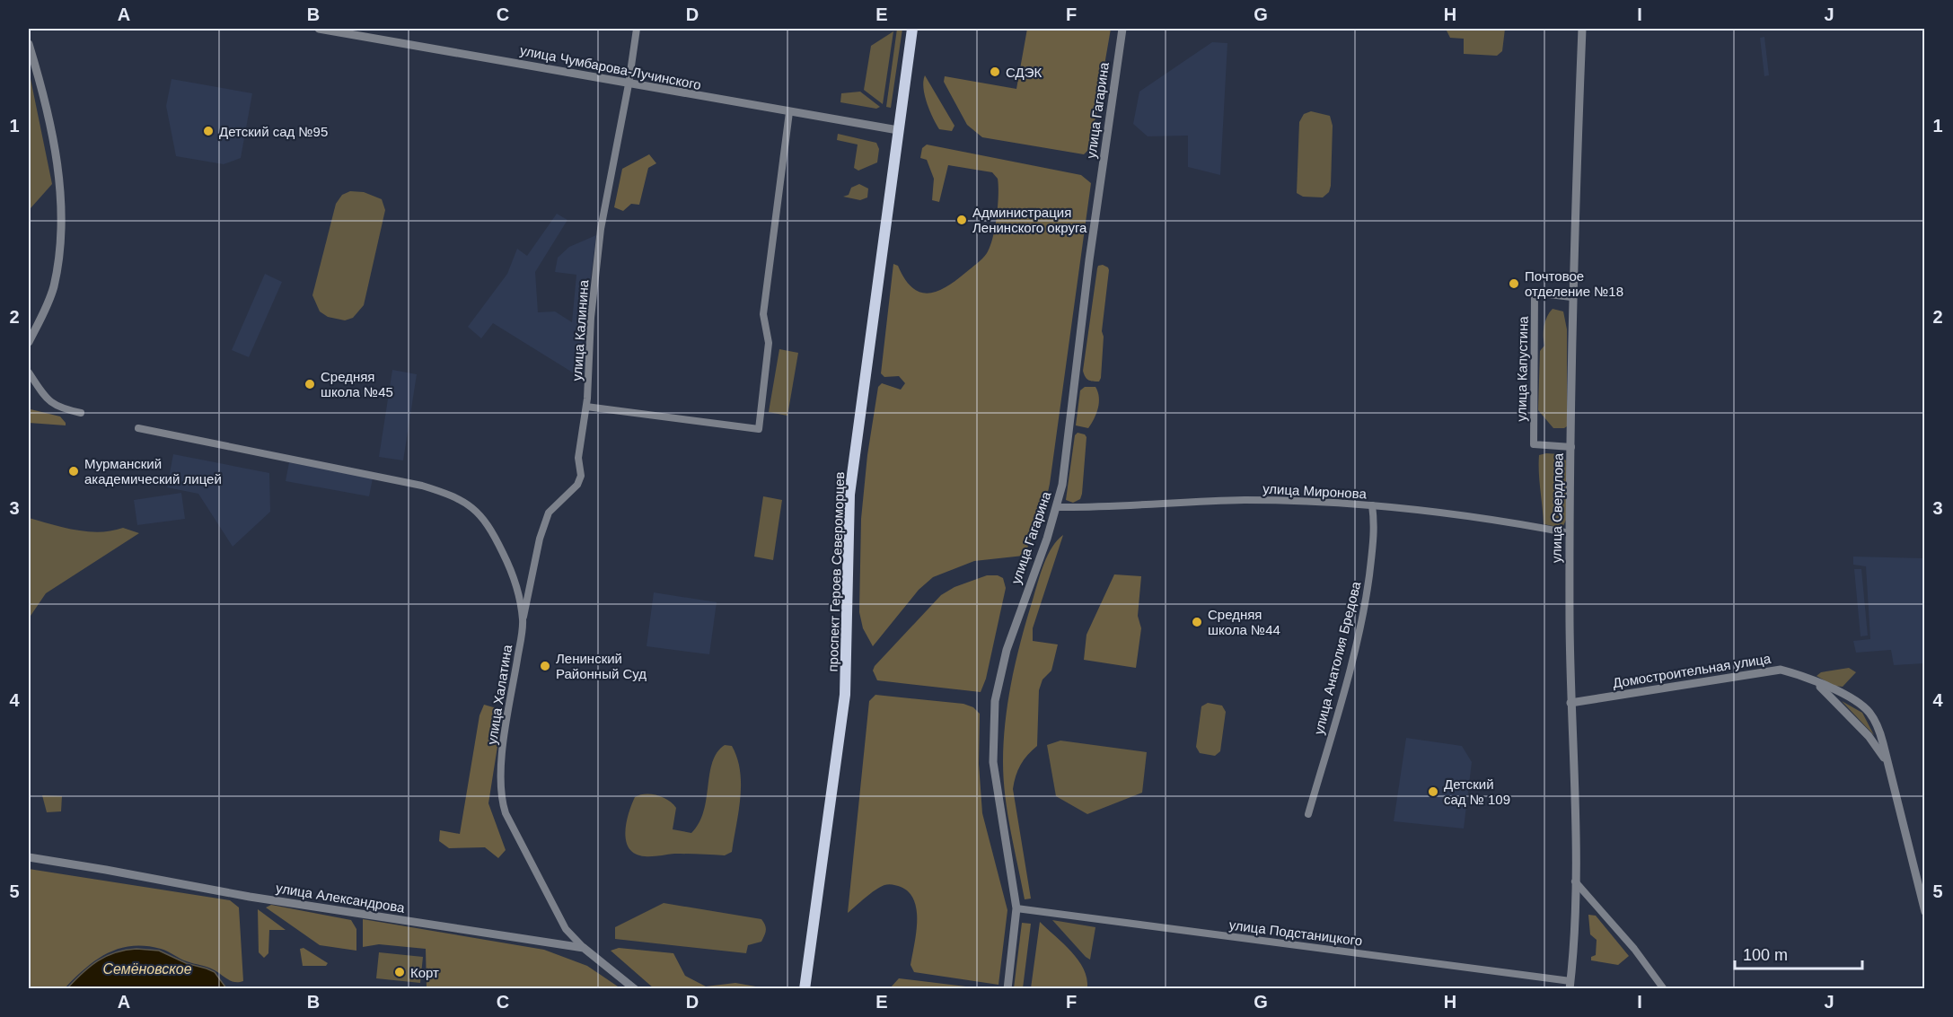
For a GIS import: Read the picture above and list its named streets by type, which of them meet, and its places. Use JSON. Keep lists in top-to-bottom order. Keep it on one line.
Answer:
{"streets":{"main road":["проспект Героев Североморцев"],"street":["улица Чумбарова-Лучинского","улица Гагарина","улица Калинина","улица Капустина","улица Миронова","улица Свердлова","улица Анатолия Бредова","Домостроительная улица","улица Халатина","улица Александрова","улица Подстаницкого"]},"crossings":[["улица Чумбарова-Лучинского","улица Калинина"],["улица Чумбарова-Лучинского","проспект Героев Североморцев"],["улица Гагарина","улица Миронова"],["улица Гагарина","улица Подстаницкого"],["улица Калинина","улица Халатина"],["улица Капустина","улица Свердлова"],["улица Миронова","улица Свердлова"],["улица Миронова","улица Анатолия Бредова"],["улица Свердлова","Домостроительная улица"],["улица Свердлова","улица Подстаницкого"],["улица Халатина","улица Александрова"]],"water":["Семёновское"],"places":["СДЭК","Детский сад №95","Администрация Ленинского округа","Почтовое отделение №18","Средняя школа №45","Мурманский академический лицей","Средняя школа №44","Ленинский Районный Суд","Детский сад № 109","Корт"],"scale_bar":"100 m","grid":{"columns":["A","B","C","D","E","F","G","H","I","J"],"rows":["1","2","3","4","5"]}}
